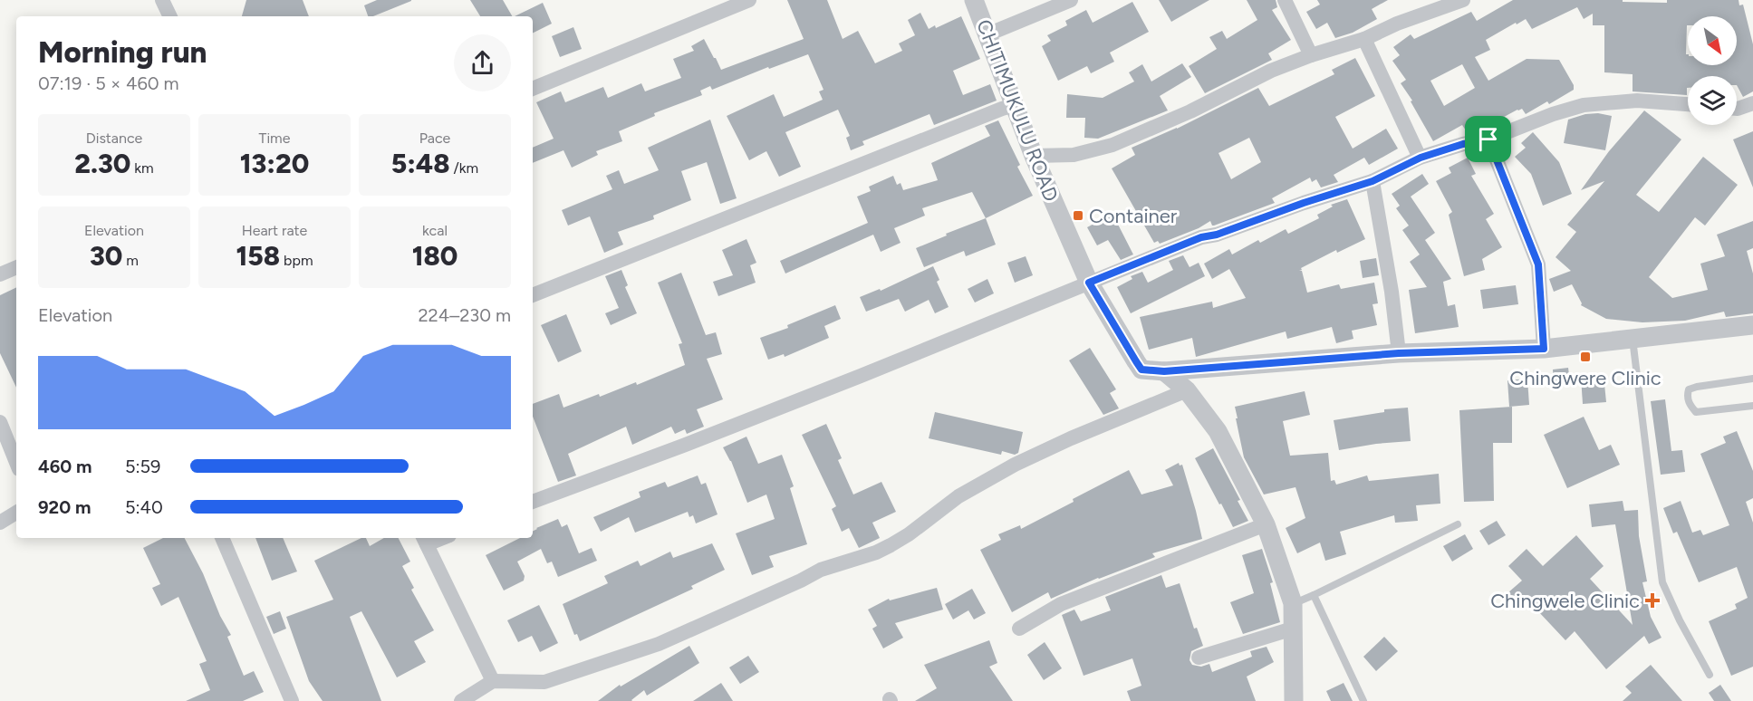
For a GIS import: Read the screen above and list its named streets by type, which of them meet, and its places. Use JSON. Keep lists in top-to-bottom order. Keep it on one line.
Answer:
{"streets":{"street":["CHITIMUKULU ROAD"]},"places":{"transit":["Container","Chingwere Clinic"],"health":["Chingwele Clinic"]},"north":"bottom right","page":{"heading":["Morning run","07:19 · 5 × 460 m"],"stats":[["Distance","2.30 km"],["Time","13:20"],["Pace","5:48 /km"],["Elevation","30 m"],["Heart rate","158 bpm"],["kcal","180"]],"chart":["Elevation","224–230 m"],"list":[{"name":"460 m","note":"5:59"},{"name":"920 m","note":"5:40"}]}}
